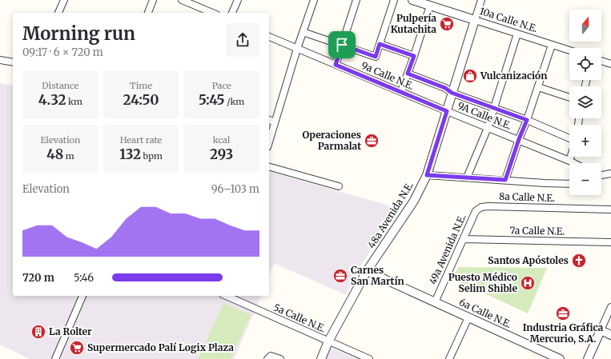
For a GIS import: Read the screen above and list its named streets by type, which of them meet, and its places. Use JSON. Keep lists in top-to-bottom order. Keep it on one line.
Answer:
{"streets":{"street":["10a Calle N.E.","9a Calle N.E.","9A Calle N.E.","8a Calle N.E.","48a Avenida N.E.","7a Calle N.E.","49a Avenida N.E.","6a Calle N.E.","5a Calle N.E."]},"crossings":[["10a Calle N.E.","48a Avenida N.E."],["9a Calle N.E.","9A Calle N.E."],["9a Calle N.E.","48a Avenida N.E."],["9A Calle N.E.","48a Avenida N.E."],["8a Calle N.E.","49a Avenida N.E."],["48a Avenida N.E.","6a Calle N.E."],["48a Avenida N.E.","5a Calle N.E."],["7a Calle N.E.","49a Avenida N.E."],["49a Avenida N.E.","6a Calle N.E."]],"places":{"supermarket":["Pulpería Kutachita","Supermercado Palí Logix Plaza"],"shop":["Vulcanización"],"office":["Operaciones Parmalat","Carnes San Martín","Industria Gráfica Mercurio, S.A."],"church":["Santos Apóstoles"],"hospital":["Puesto Médico Selim Shible"],"building":["La Rolter"]},"north":"top","page":{"map_buttons":["+","−"],"heading":["Morning run","09:17 · 6 × 720 m"],"stats":[["Distance","4.32 km"],["Time","24:50"],["Pace","5:45 /km"],["Elevation","48 m"],["Heart rate","132 bpm"],["kcal","293"]],"chart":["Elevation","96–103 m"],"list":[{"name":"720 m","note":"5:46"}]}}
